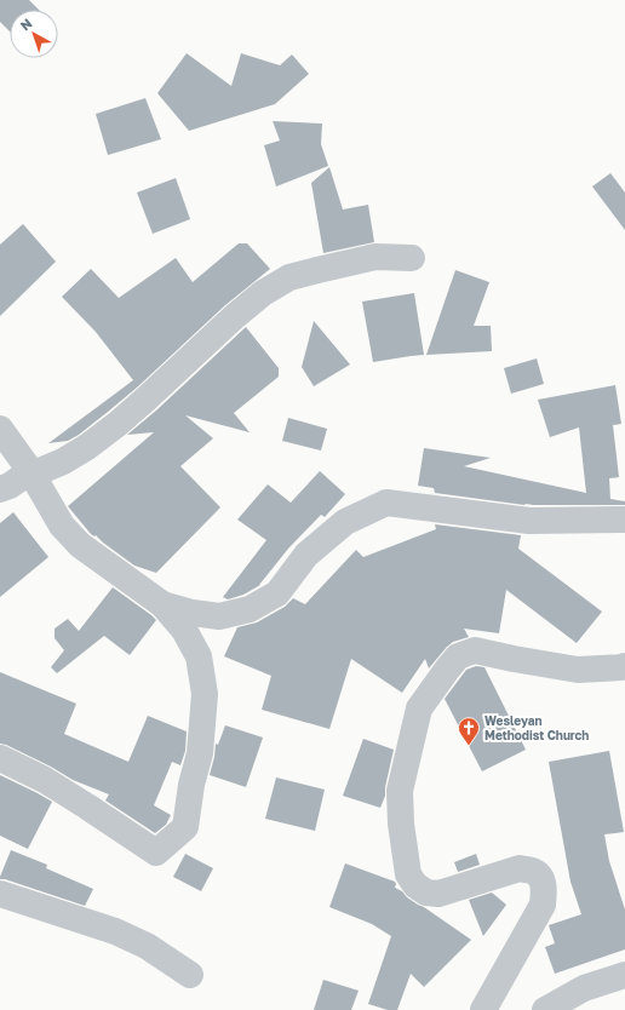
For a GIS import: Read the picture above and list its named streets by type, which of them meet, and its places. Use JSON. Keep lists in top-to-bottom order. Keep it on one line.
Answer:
{"places":{"church":["Wesleyan Methodist Church"]},"north":"top left"}
